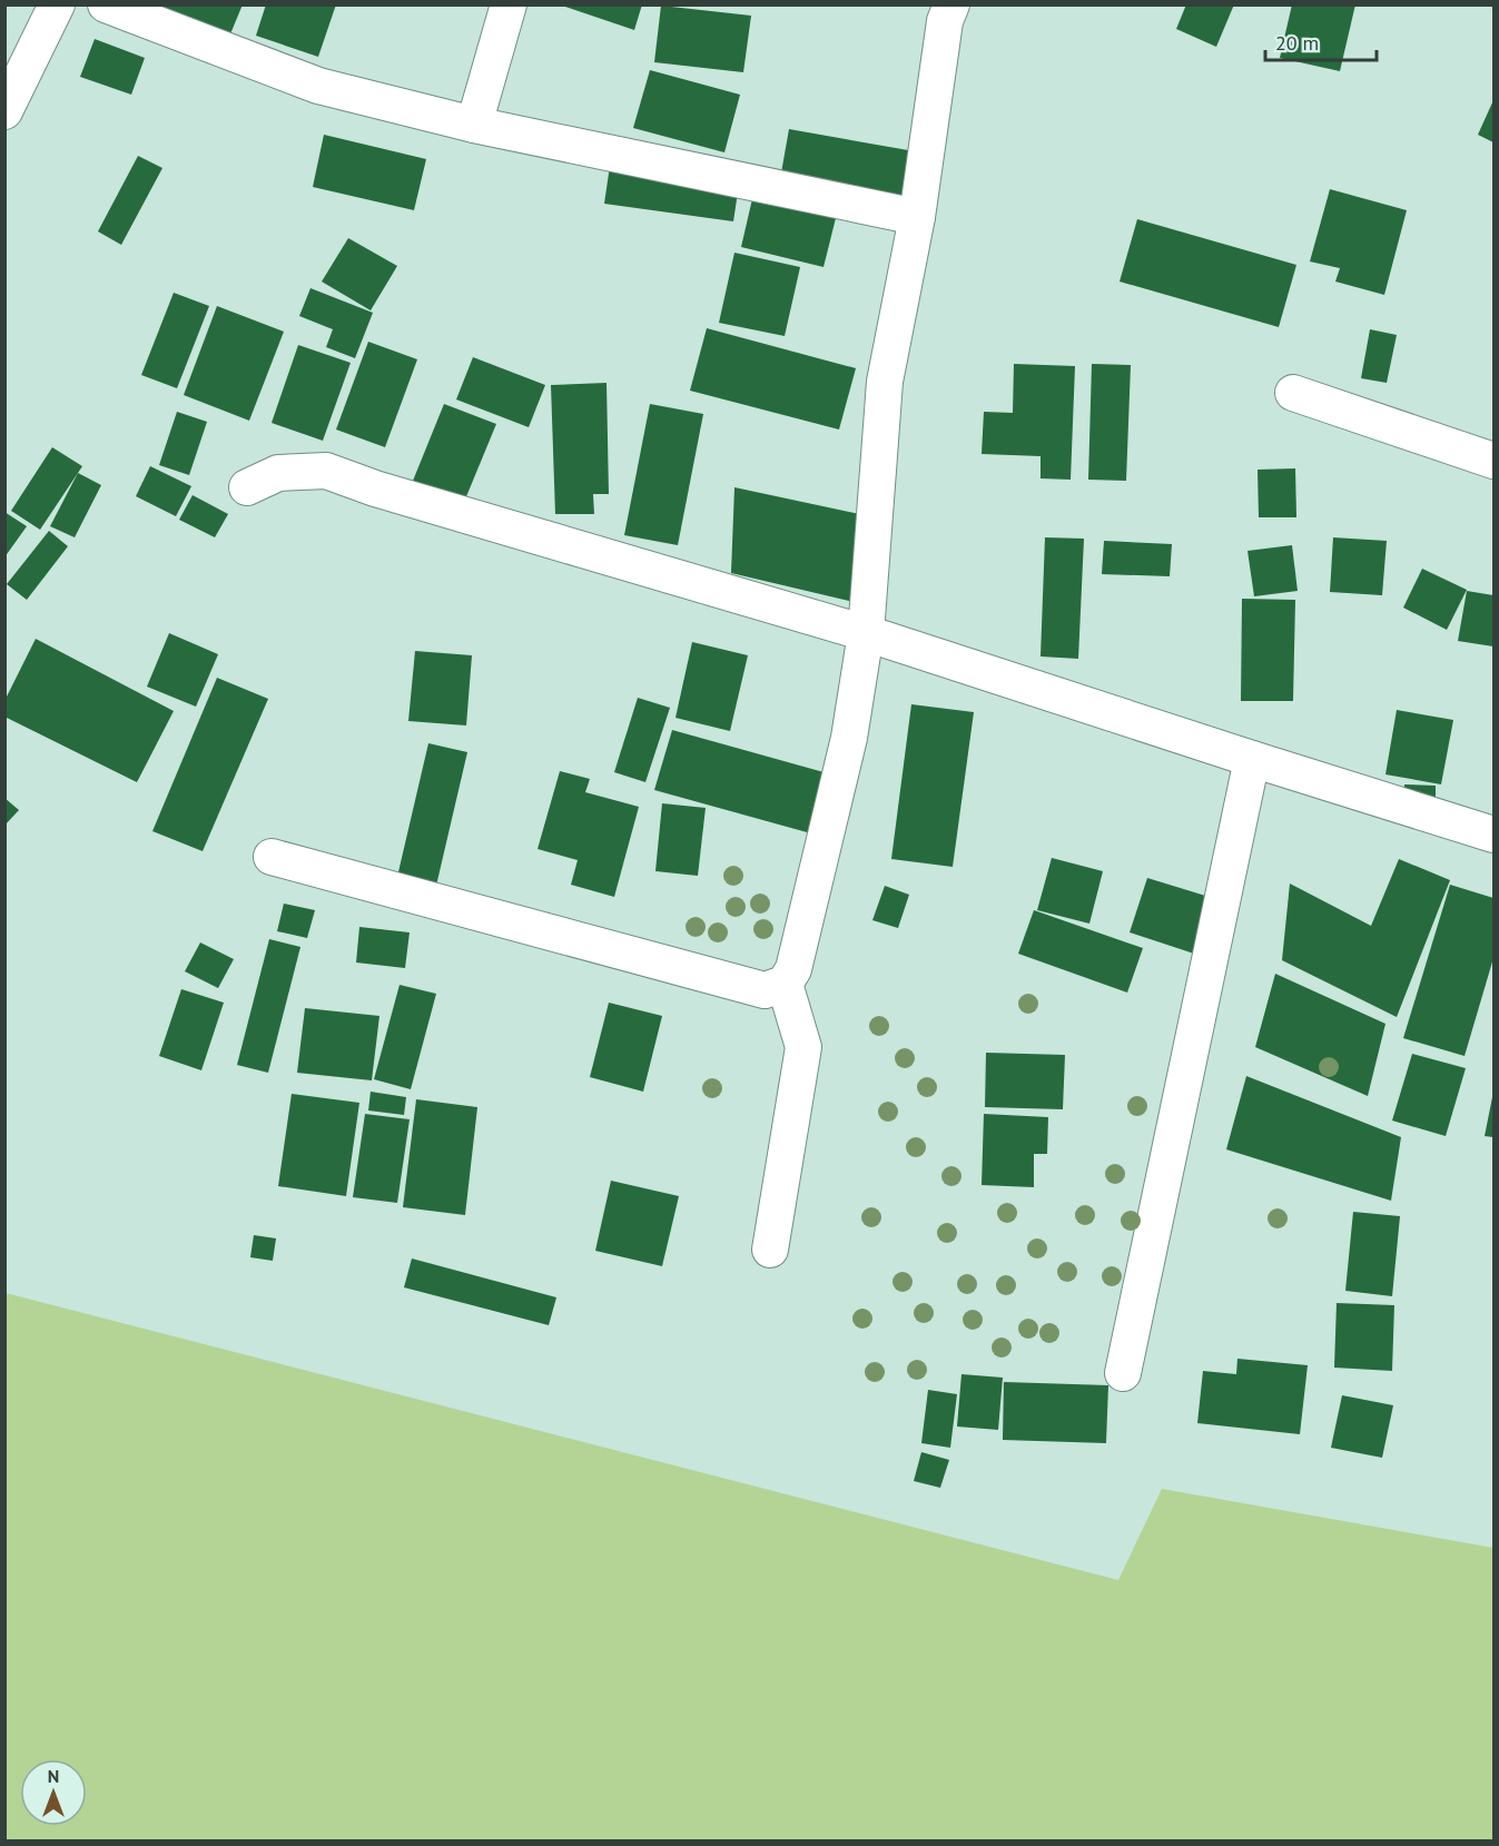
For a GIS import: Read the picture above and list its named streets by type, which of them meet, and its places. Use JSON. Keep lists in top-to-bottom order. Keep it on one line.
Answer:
{"scale_bar":"20 m","north":"top"}
